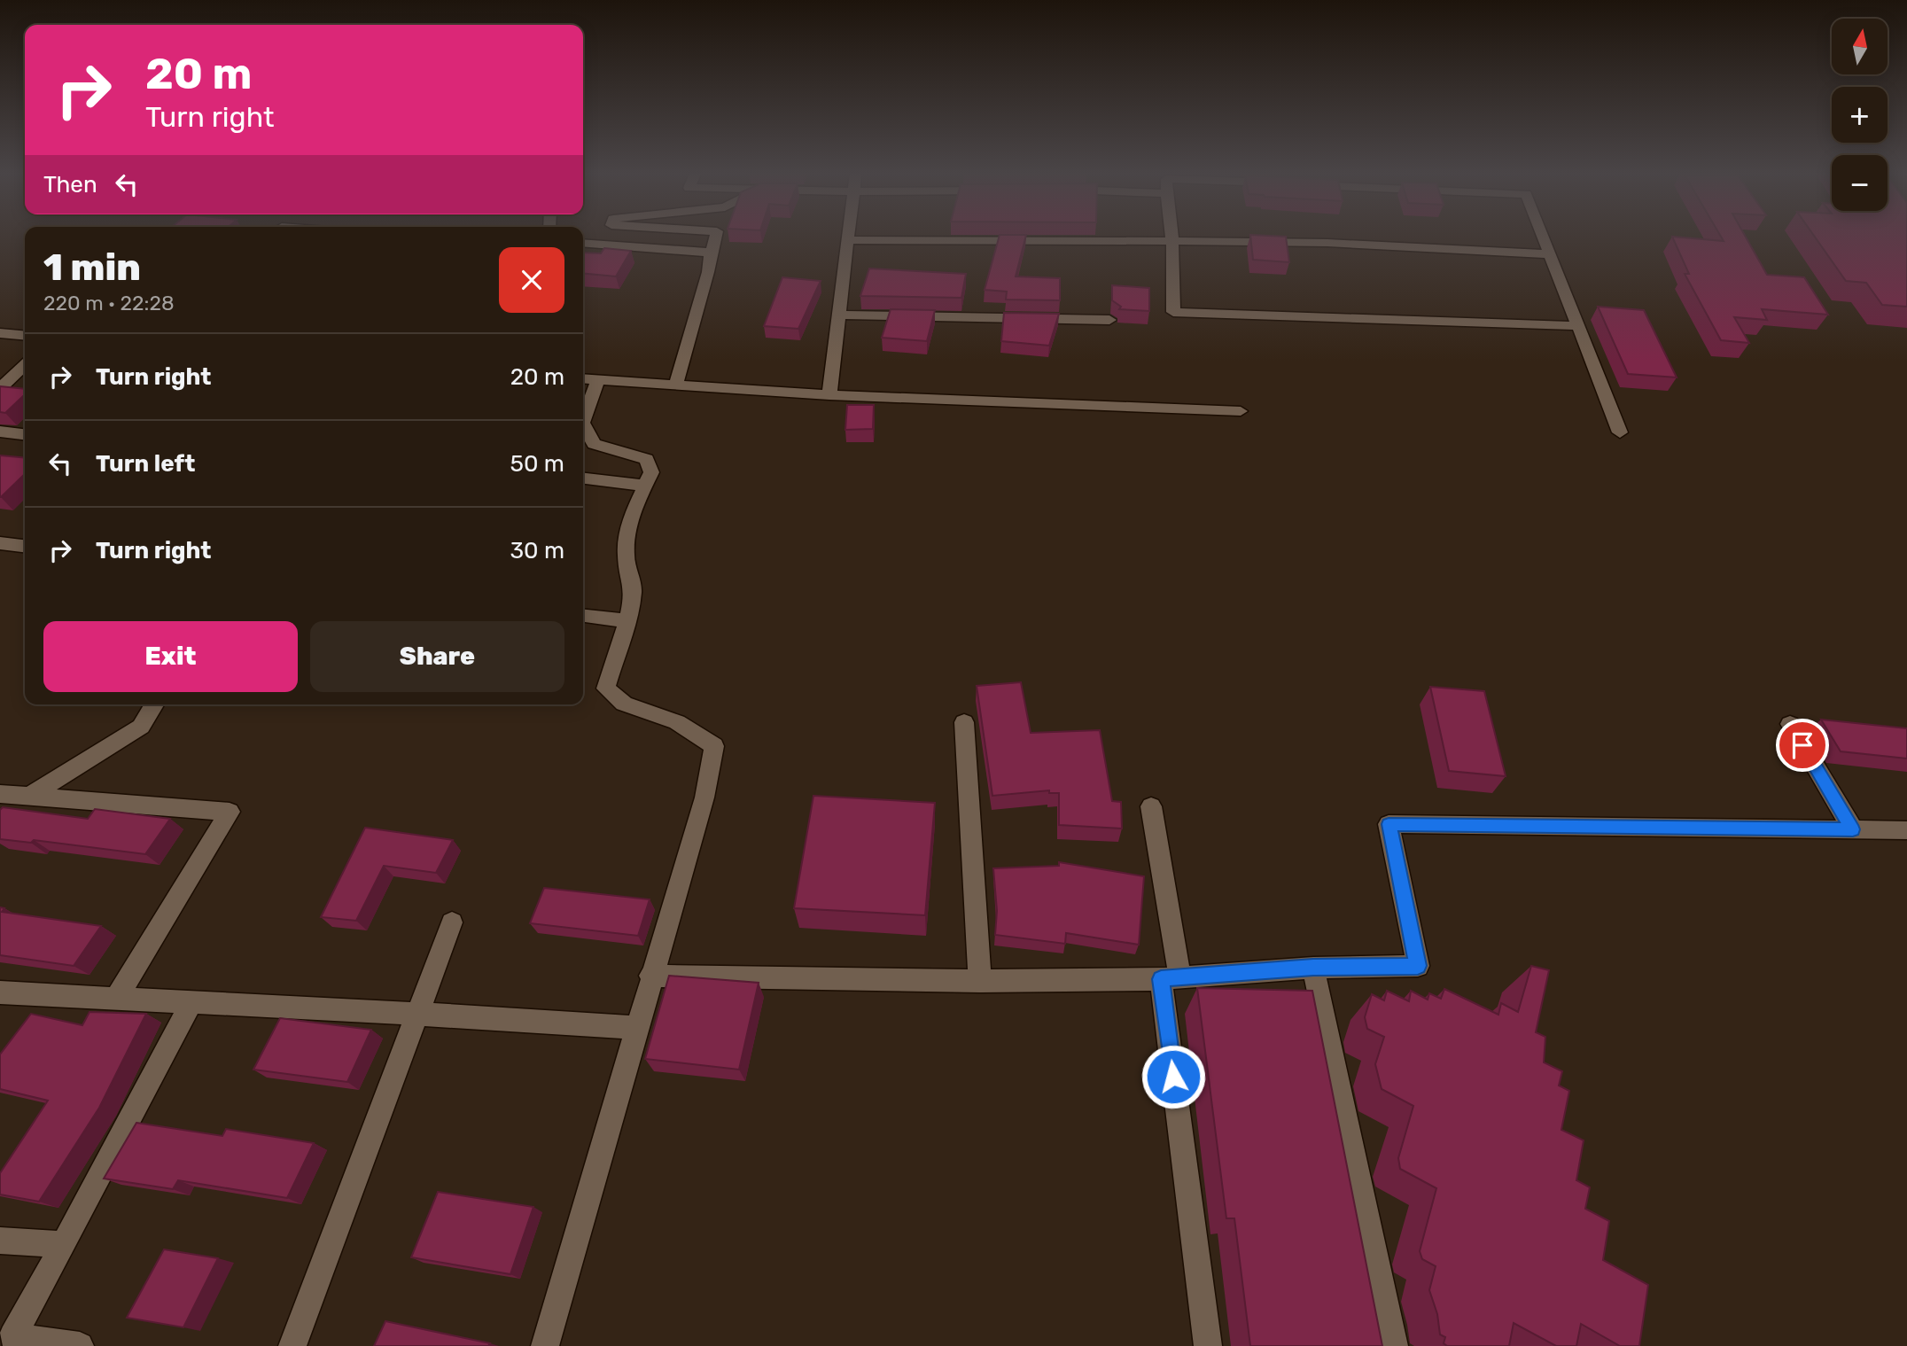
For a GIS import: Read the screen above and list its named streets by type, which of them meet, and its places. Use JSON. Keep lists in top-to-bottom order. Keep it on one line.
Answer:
{"north":"top","page":{"map_buttons":["+","−"],"turn":["20 m","Turn right"],"then":"Then","heading":["1 min","220 m · 22:28"],"list":[{"name":"Turn right","value":"20 m"},{"name":"Turn left","value":"50 m"},{"name":"Turn right","value":"30 m"}],"buttons":["Exit","Share"]}}
